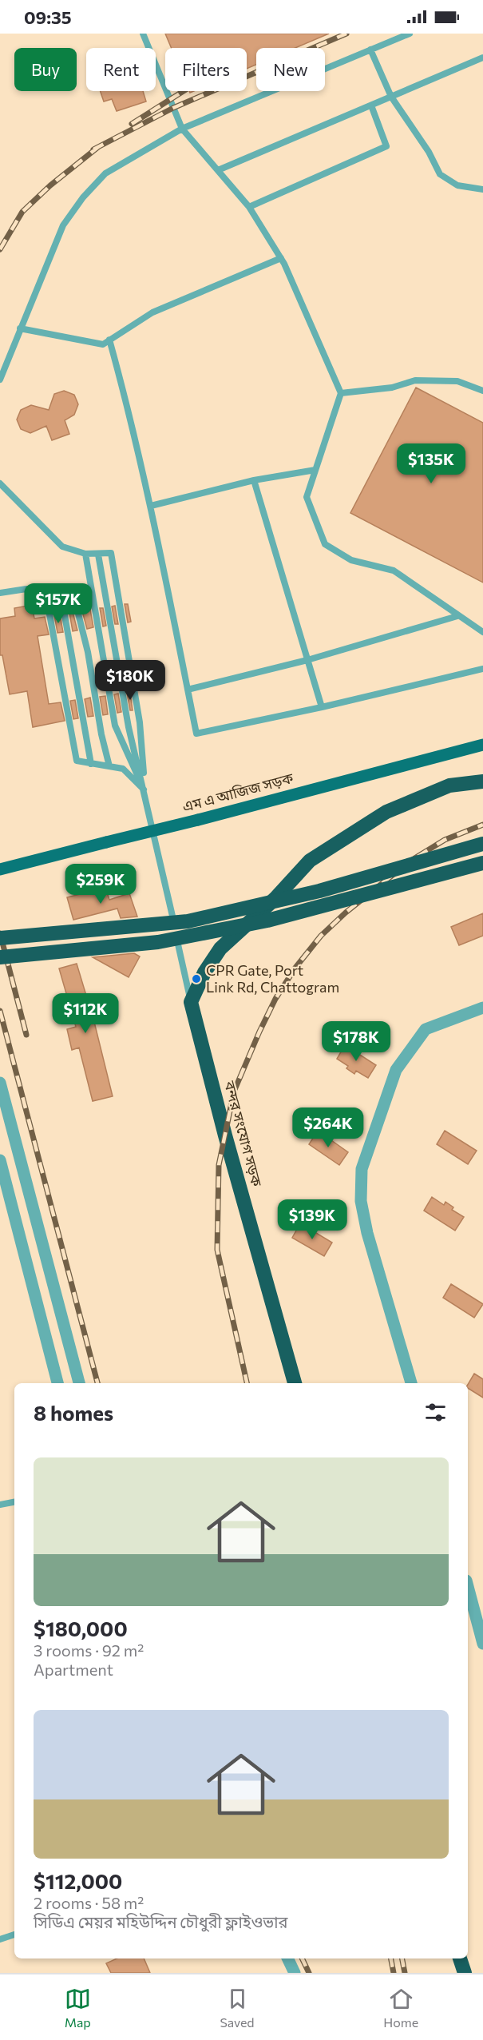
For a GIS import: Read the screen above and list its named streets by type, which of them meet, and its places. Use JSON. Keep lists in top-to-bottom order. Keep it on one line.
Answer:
{"streets":{"highway":["বন্দর সংযোগ সড়ক"],"main road":["এম এ আজিজ সড়ক"]},"places":["CPR Gate, Port Link Rd, Chattogram"],"page":{"status":"09:35","chip":["Buy","Rent","Filters","New"],"price":["$135K","$157K","$180K","$259K","$112K","$178K","$264K","$139K"],"heading":"8 homes","list":[{"name":"$180,000","note":"3 rooms · 92 m² · Apartment"},{"name":"$112,000","note":"2 rooms · 58 m² · সিডিএ মেয়র মহিউদ্দিন চৌধুরী ফ্লাইওভার"}],"tabs":["Map","Saved","Home"]}}
